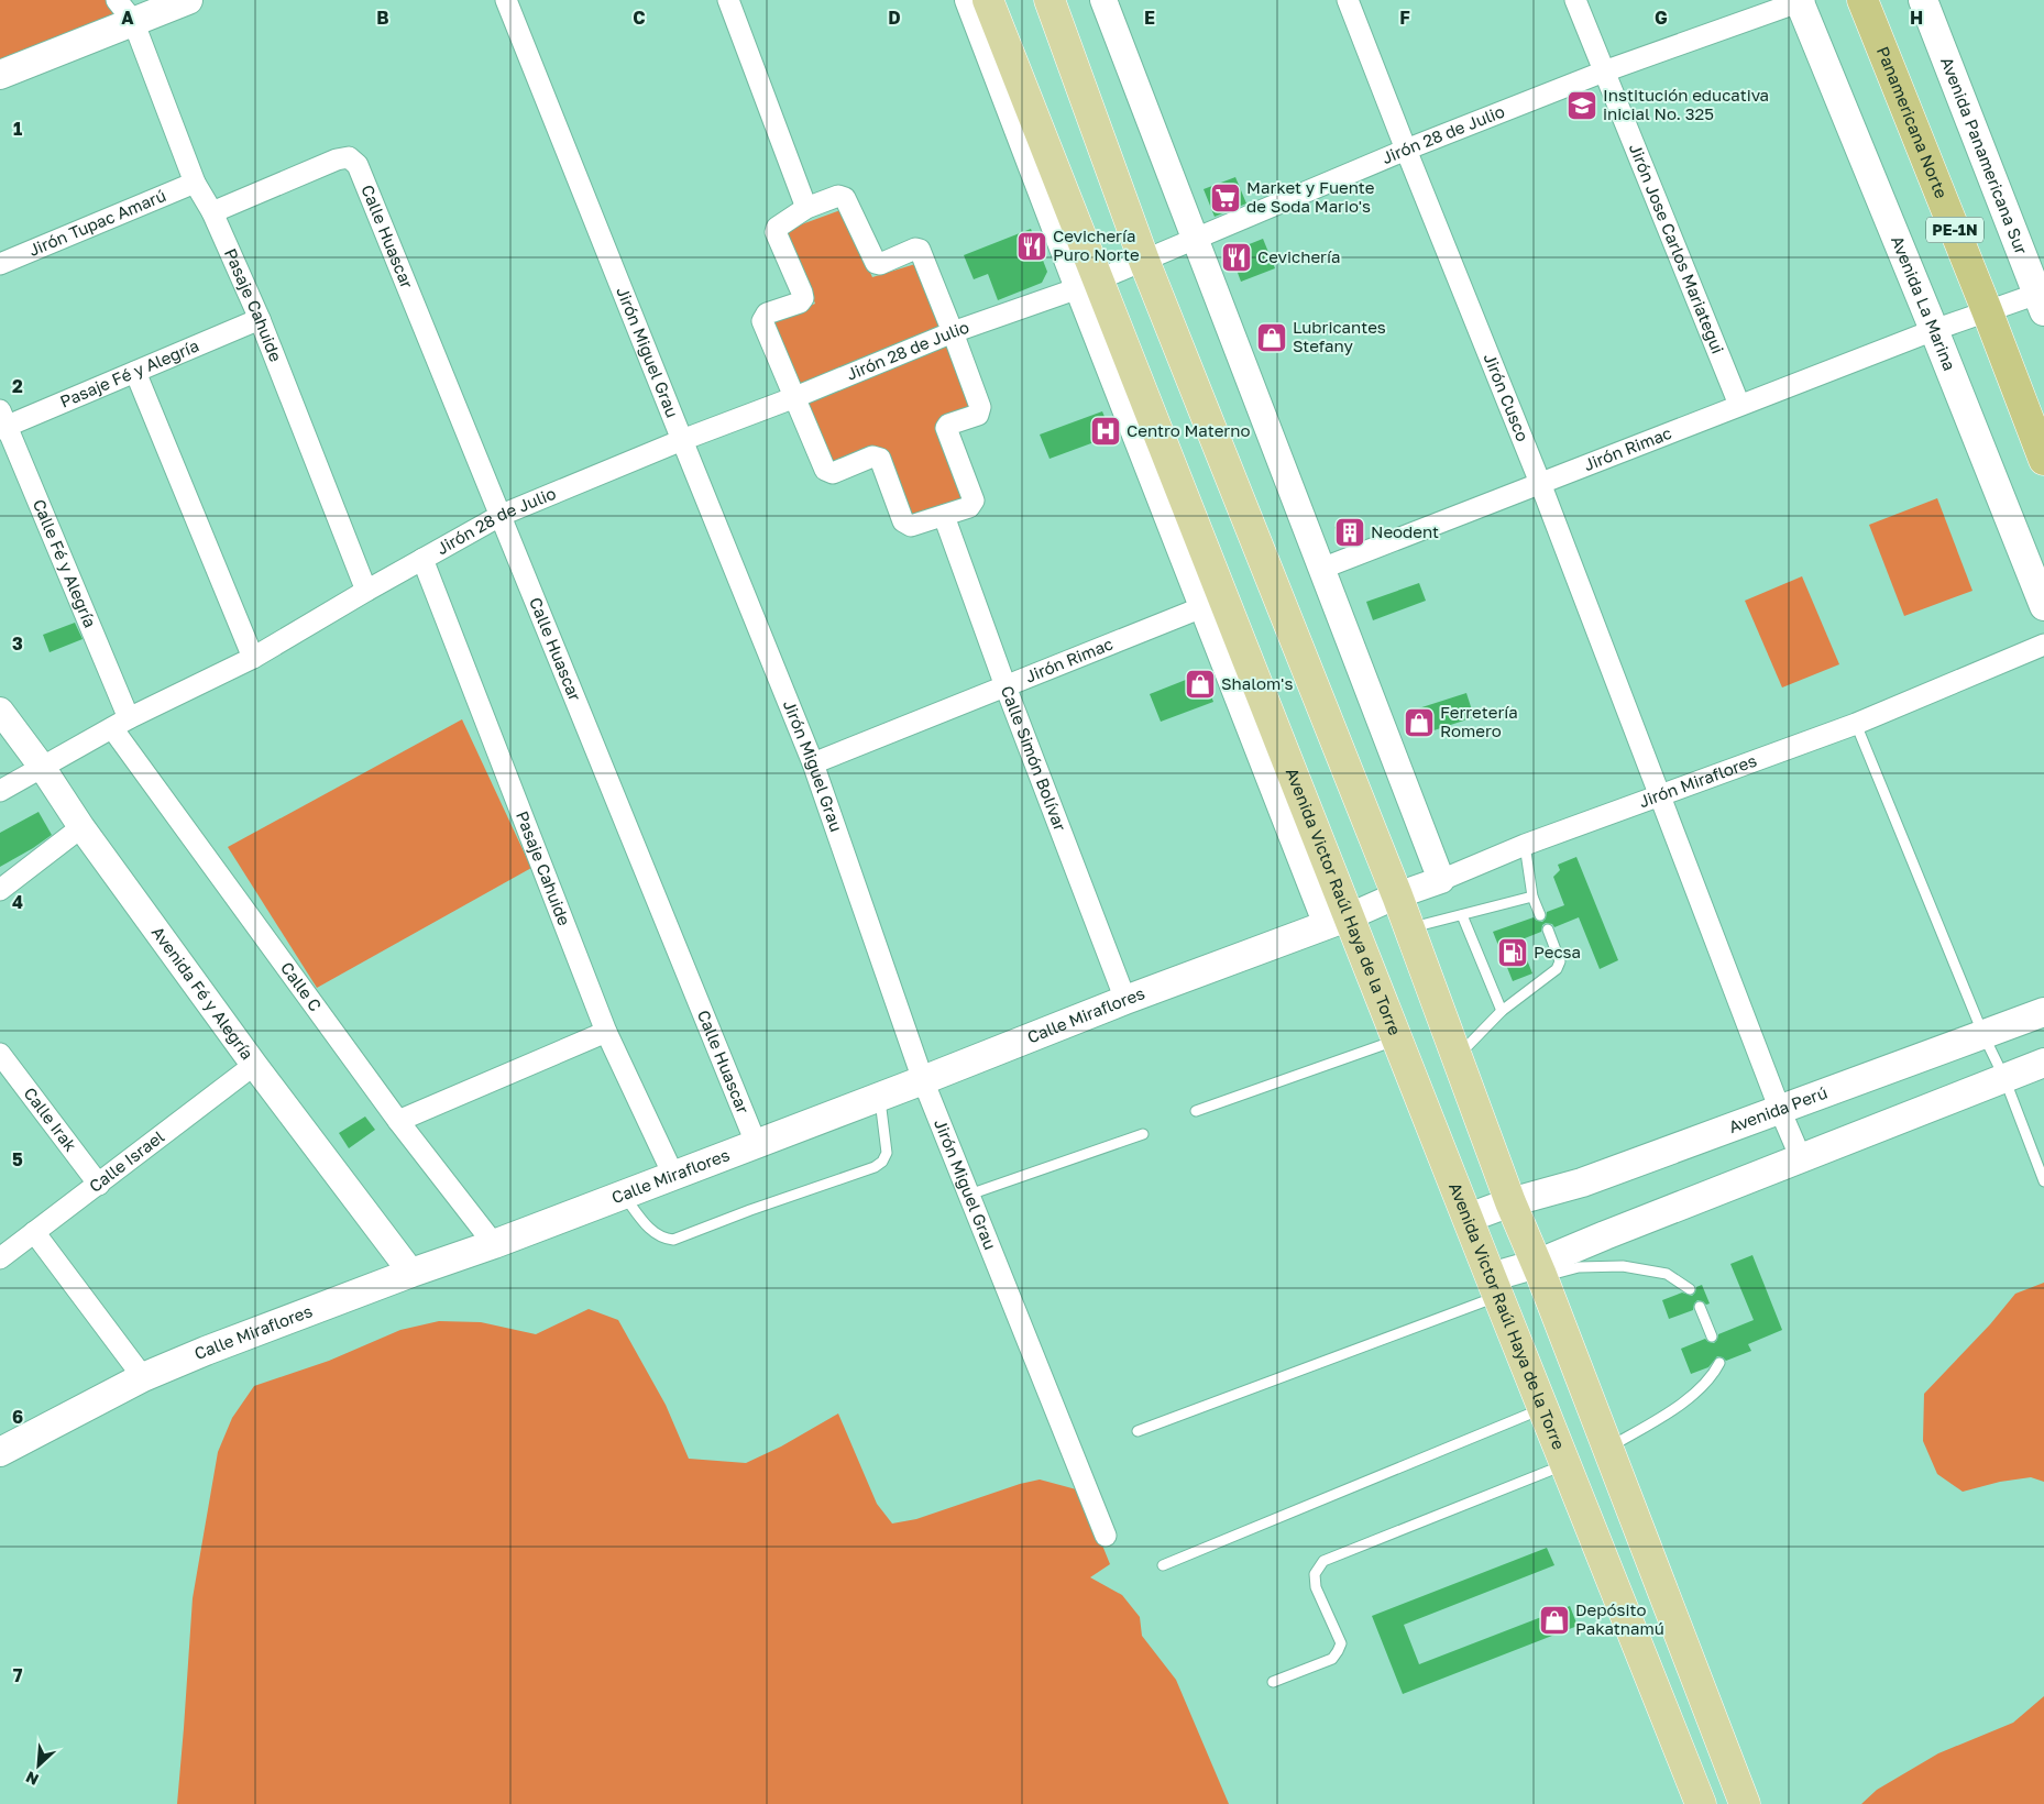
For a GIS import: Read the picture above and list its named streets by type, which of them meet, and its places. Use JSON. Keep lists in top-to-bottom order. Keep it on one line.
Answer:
{"streets":{"highway":["Panamericana Norte","PE-1N"],"main road":["Avenida Panamericana Sur","Avenida La Marina","Avenida Victor Raúl Haya de la Torre","Calle Miraflores","Avenida Perú"],"street":["Jirón 28 de Julio","Jirón Tupac Amarú","Calle Huascar","Jirón Jose Carlos Mariategui","Pasaje Cahuide","Jirón Miguel Grau","Pasaje Fé y Alegría","Jirón Cusco","Jirón Rimac","Calle Fé y Alegría","Calle Simón Bolívar","Jirón Miraflores","Calle C","Avenida Fé y Alegría","Calle Irak","Calle Israel"]},"crossings":[["Panamericana Norte","Jirón Rimac"],["Jirón 28 de Julio","Calle Huascar"],["Jirón 28 de Julio","Jirón Jose Carlos Mariategui"],["Jirón 28 de Julio","Avenida La Marina"],["Jirón 28 de Julio","Pasaje Cahuide"],["Jirón 28 de Julio","Jirón Miguel Grau"],["Jirón 28 de Julio","Jirón Cusco"],["Jirón 28 de Julio","Calle Fé y Alegría"],["Jirón 28 de Julio","Avenida Victor Raúl Haya de la Torre"],["Jirón 28 de Julio","Calle C"],["Jirón 28 de Julio","Avenida Fé y Alegría"],["Avenida Panamericana Sur","Jirón Rimac"],["Jirón Tupac Amarú","Pasaje Cahuide"],["Calle Huascar","Pasaje Cahuide"],["Calle Huascar","Calle Miraflores"],["Jirón Jose Carlos Mariategui","Jirón Rimac"],["Avenida La Marina","Jirón Rimac"],["Pasaje Cahuide","Pasaje Fé y Alegría"],["Pasaje Cahuide","Calle Miraflores"],["Jirón Miguel Grau","Jirón Rimac"],["Jirón Miguel Grau","Calle Miraflores"],["Pasaje Fé y Alegría","Calle Fé y Alegría"],["Jirón Cusco","Jirón Rimac"],["Jirón Cusco","Jirón Miraflores"],["Jirón Cusco","Avenida Perú"],["Jirón Rimac","Calle Simón Bolívar"],["Calle Fé y Alegría","Calle C"],["Calle Simón Bolívar","Calle Miraflores"],["Jirón Miraflores","Avenida Victor Raúl Haya de la Torre"],["Jirón Miraflores","Calle Miraflores"],["Avenida Victor Raúl Haya de la Torre","Calle Miraflores"],["Avenida Victor Raúl Haya de la Torre","Avenida Perú"],["Calle C","Calle Miraflores"],["Avenida Fé y Alegría","Calle Miraflores"],["Avenida Fé y Alegría","Calle Israel"],["Calle Irak","Calle Israel"]],"places":{"school or university":["Institución educativa inicial No. 325"],"supermarket":["Market y Fuente de Soda Mario's"],"restaurant":["Cevichería Puro Norte","Cevichería"],"shop":["Lubricantes Stefany","Shalom's","Ferretería Romero","Depósito Pakatnamú"],"hospital":["Centro Materno"],"building":["Neodent"],"fuel station":["Pecsa"]},"north":"bottom left","grid":{"columns":["A","B","C","D","E","F","G","H"],"rows":["1","2","3","4","5","6","7"]}}
